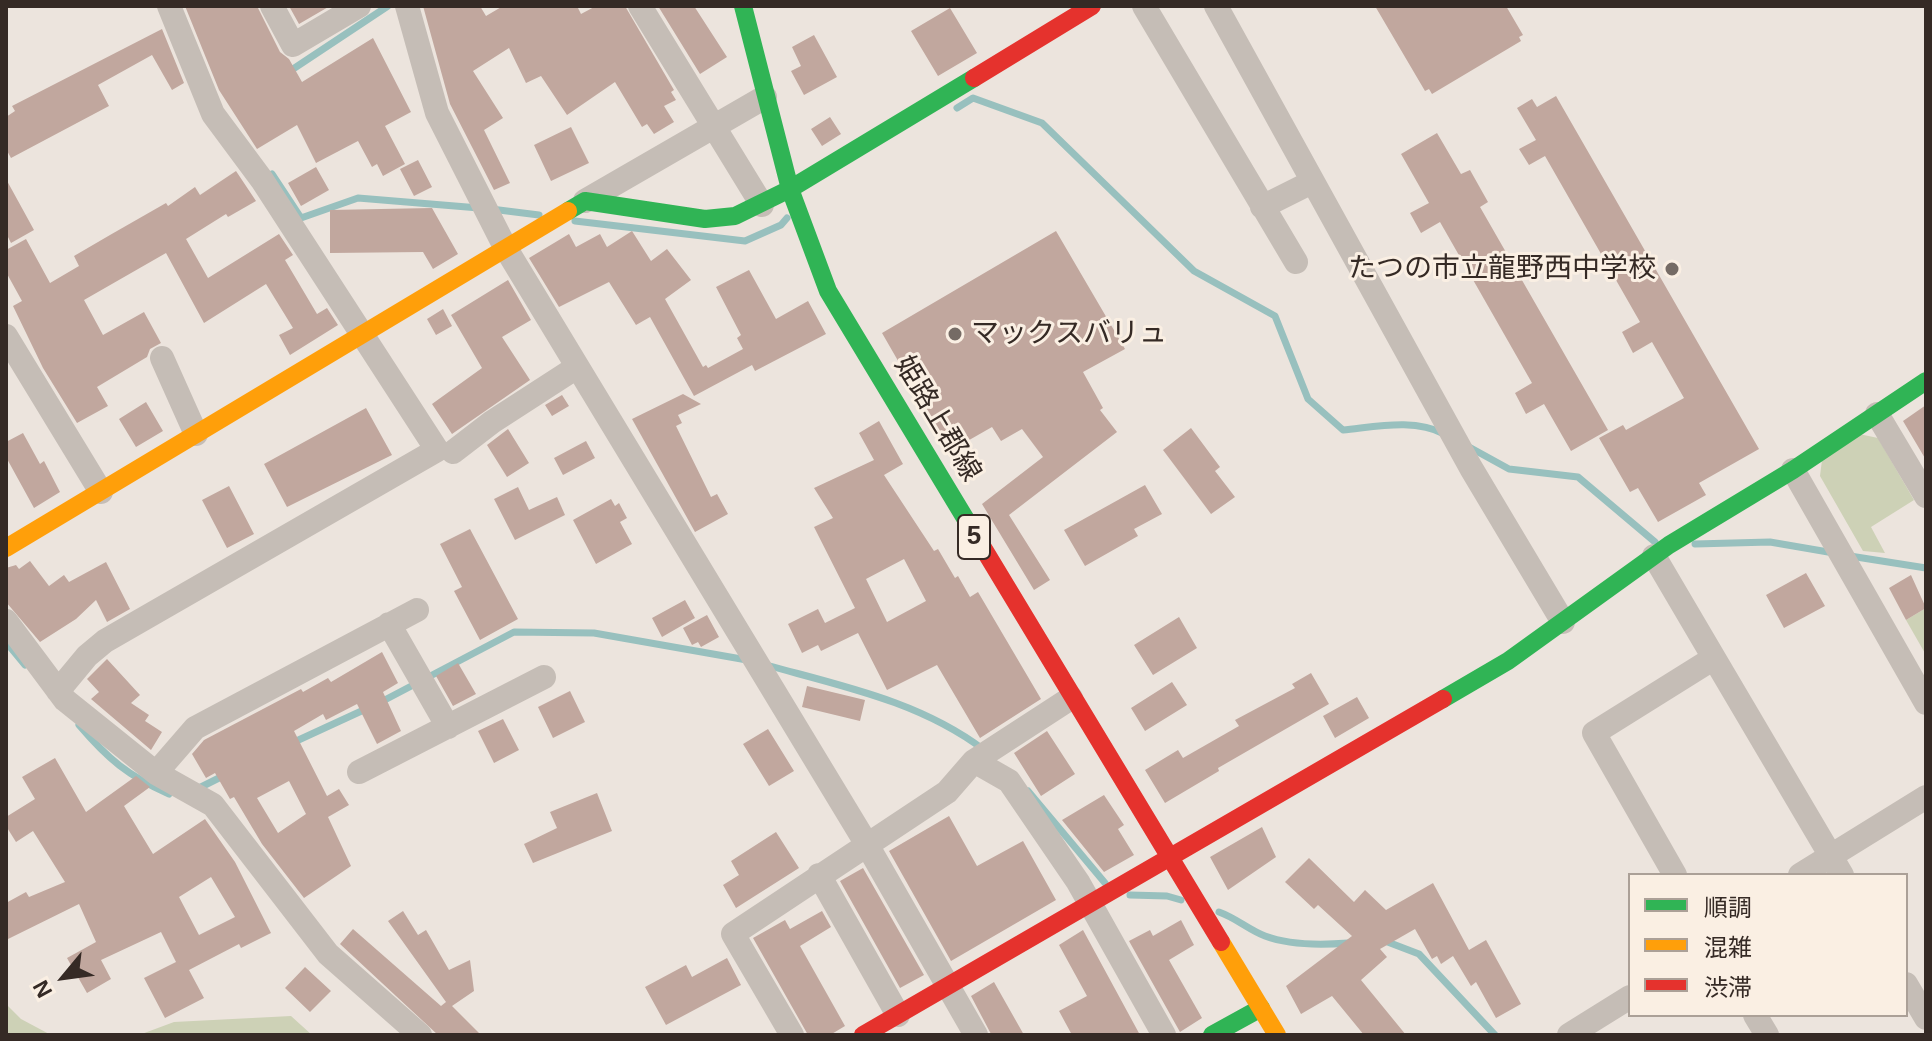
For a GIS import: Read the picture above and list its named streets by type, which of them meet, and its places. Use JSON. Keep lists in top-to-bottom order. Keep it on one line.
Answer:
{"streets":{"street":["姫路上郡線","5"]},"places":["たつの市立龍野西中学校","マックスバリュ"],"legend":["順調","混雑","渋滞"],"north":"bottom left"}
